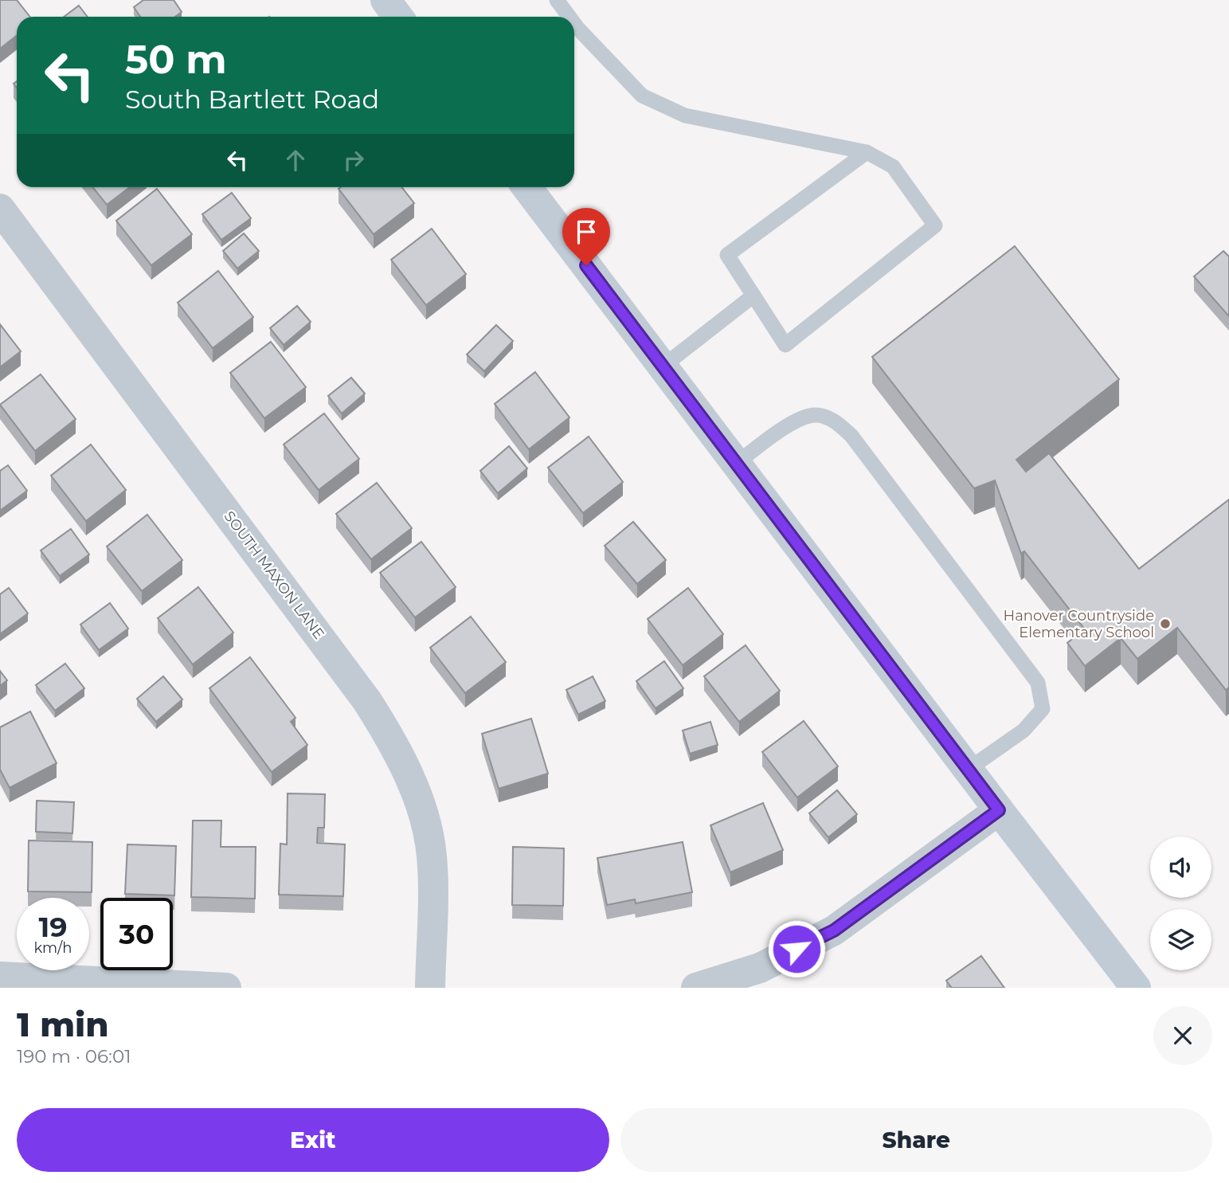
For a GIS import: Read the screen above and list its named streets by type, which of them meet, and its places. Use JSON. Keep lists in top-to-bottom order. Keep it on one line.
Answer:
{"streets":{"street":["SOUTH MAXON LANE"]},"places":["Hanover Countryside Elementary School"],"page":{"turn":["50 m","South Bartlett Road"],"speed":"19 km/h","limit":"30","heading":["1 min","190 m · 06:01"],"buttons":["Exit","Share"]}}
